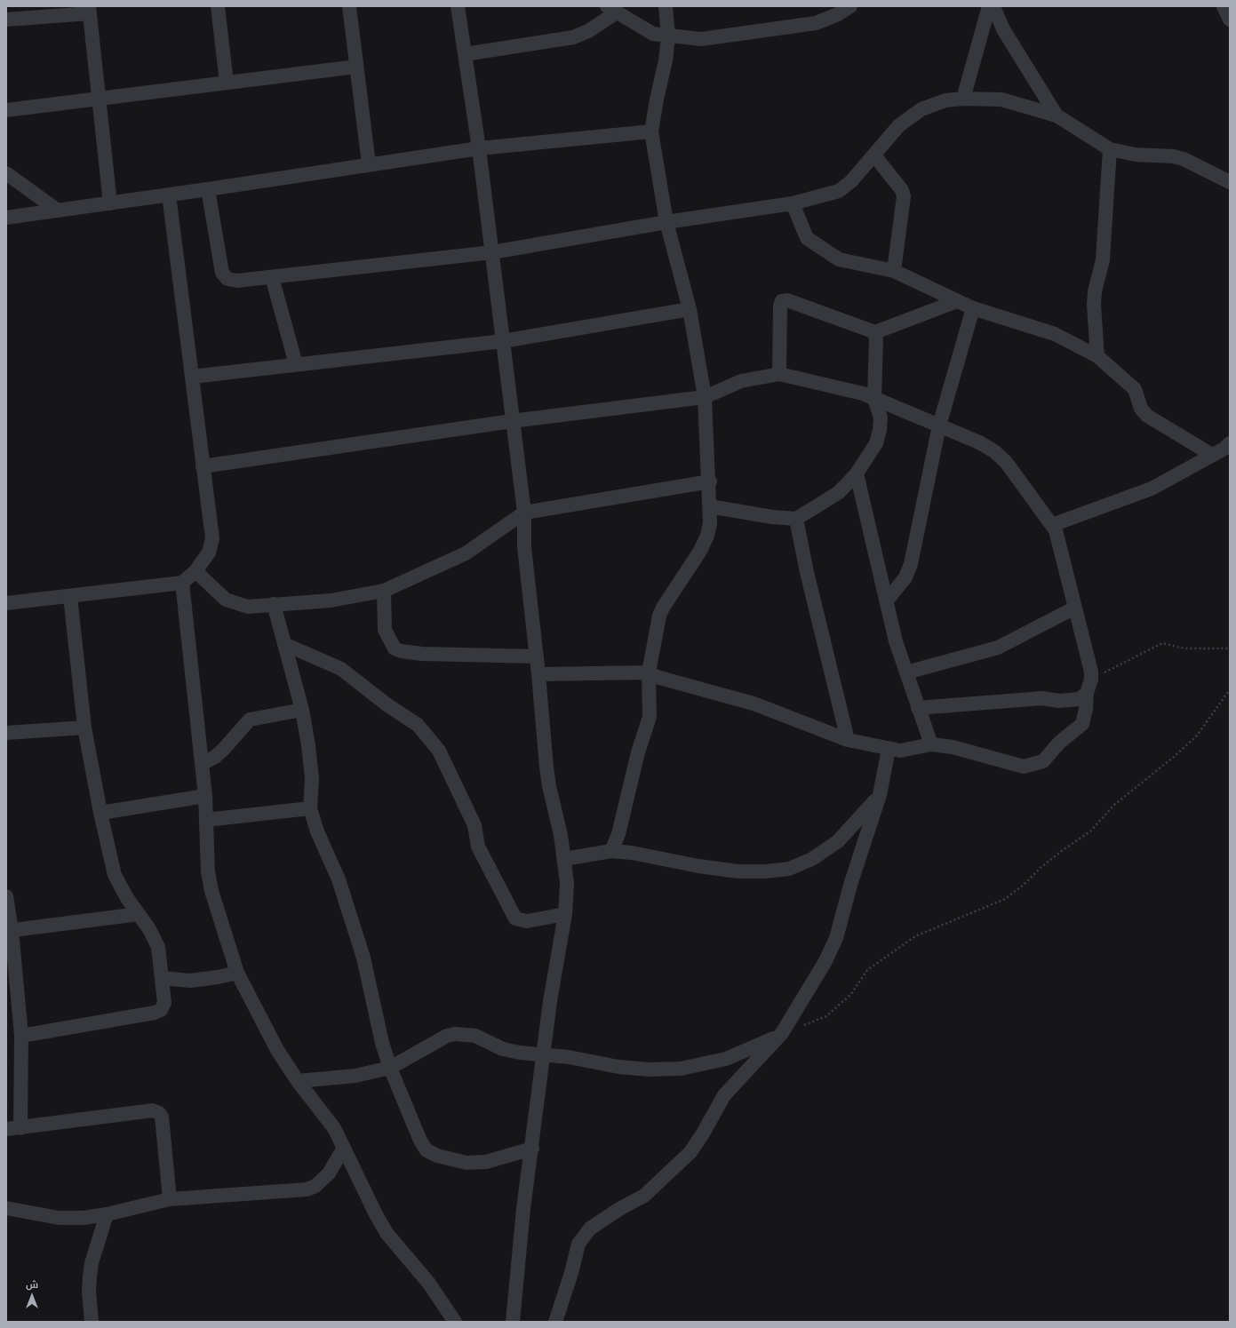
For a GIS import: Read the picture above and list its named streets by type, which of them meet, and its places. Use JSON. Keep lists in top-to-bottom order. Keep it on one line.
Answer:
{"north":"top"}
